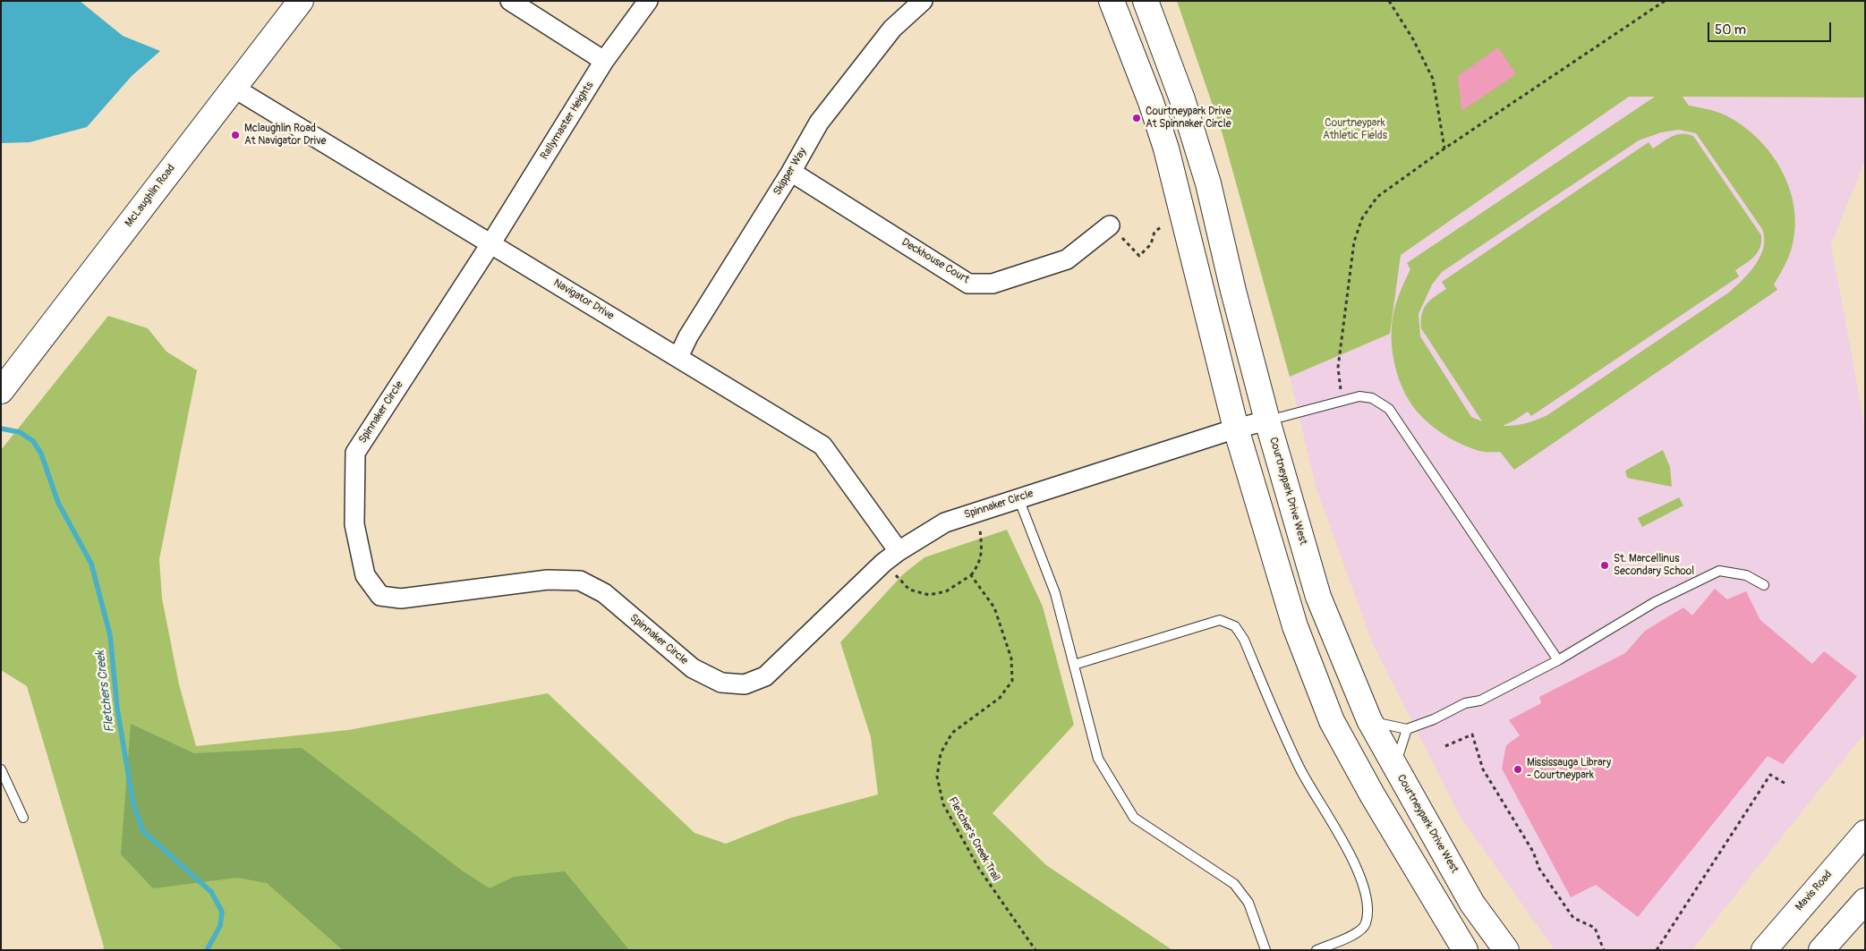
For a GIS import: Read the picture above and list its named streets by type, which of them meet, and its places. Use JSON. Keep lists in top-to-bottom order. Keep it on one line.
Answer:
{"streets":{"main road":["McLaughlin Road","Courtneypark Drive West","Mavis Road"],"street":["Rallymaster Heights","Skipper Way","Deckhouse Court","Navigator Drive","Spinnaker Circle"],"path":["Fletcher's Creek Trail"]},"crossings":[["Rallymaster Heights","Navigator Drive"],["Rallymaster Heights","Spinnaker Circle"],["Skipper Way","Deckhouse Court"],["Skipper Way","Navigator Drive"],["McLaughlin Road","Navigator Drive"],["Navigator Drive","Spinnaker Circle"],["Spinnaker Circle","Courtneypark Drive West"]],"water":["Fletchers Creek"],"parks":["Courtneypark Athletic Fields"],"places":["Courtneypark Drive At Spinnaker Circle","Mclaughlin Road At Navigator Drive","St. Marcellinus Secondary School","Mississauga Library - Courtneypark"],"scale_bar":"50 m"}
